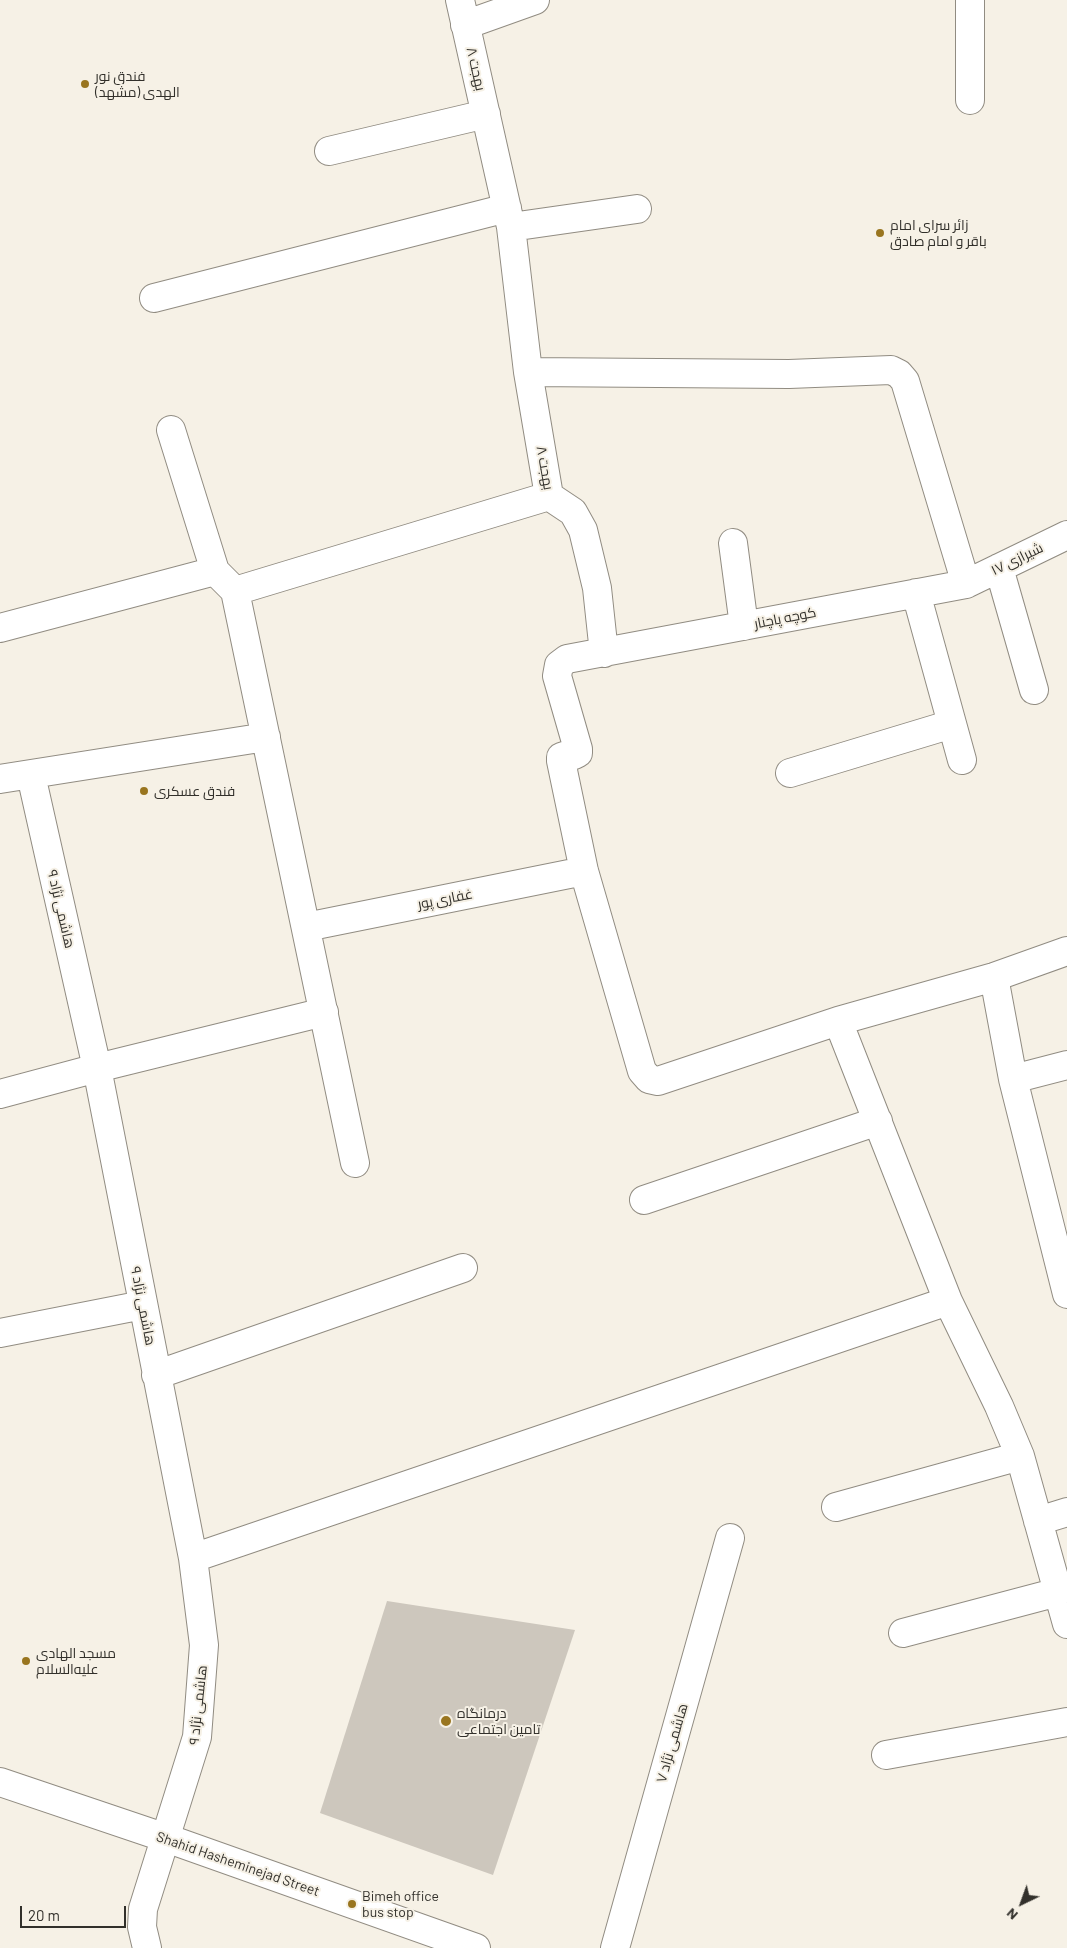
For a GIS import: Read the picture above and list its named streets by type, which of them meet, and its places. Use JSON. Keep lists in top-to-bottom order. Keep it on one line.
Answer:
{"streets":{"street":["بهجت ۸","شیرازی ۱۷","کوچه پاچنار","غفاری پور","هاشمی نژاد ۹","هاشمی نژاد ۷","Shahid Hasheminejad Street"]},"crossings":[["بهجت ۸","کوچه پاچنار"],["شیرازی ۱۷","کوچه پاچنار"],["هاشمی نژاد ۹","Shahid Hasheminejad Street"]],"places":["فندق نور الهدى (مشهد)","زائر سرای امام باقر و امام صادق","فندق عسکری","مسجد الهادی علیه‌السلام","درمانگاه تامین اجتماعی","Bimeh office bus stop"],"scale_bar":"20 m","north":"bottom left"}
